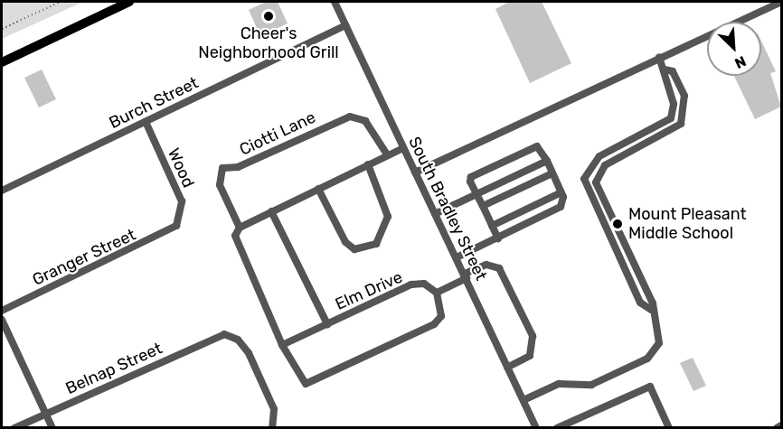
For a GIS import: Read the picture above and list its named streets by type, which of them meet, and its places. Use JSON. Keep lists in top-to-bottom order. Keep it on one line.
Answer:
{"streets":{"street":["Burch Street","Ciotti Lane","Wood","South Bradley Street","Granger Street","Elm Drive","Belnap Street"]},"crossings":[["Burch Street","Wood"],["Burch Street","South Bradley Street"],["Wood","Granger Street"]],"places":["Cheer's Neighborhood Grill","Mount Pleasant Middle School"],"north":"bottom right"}
